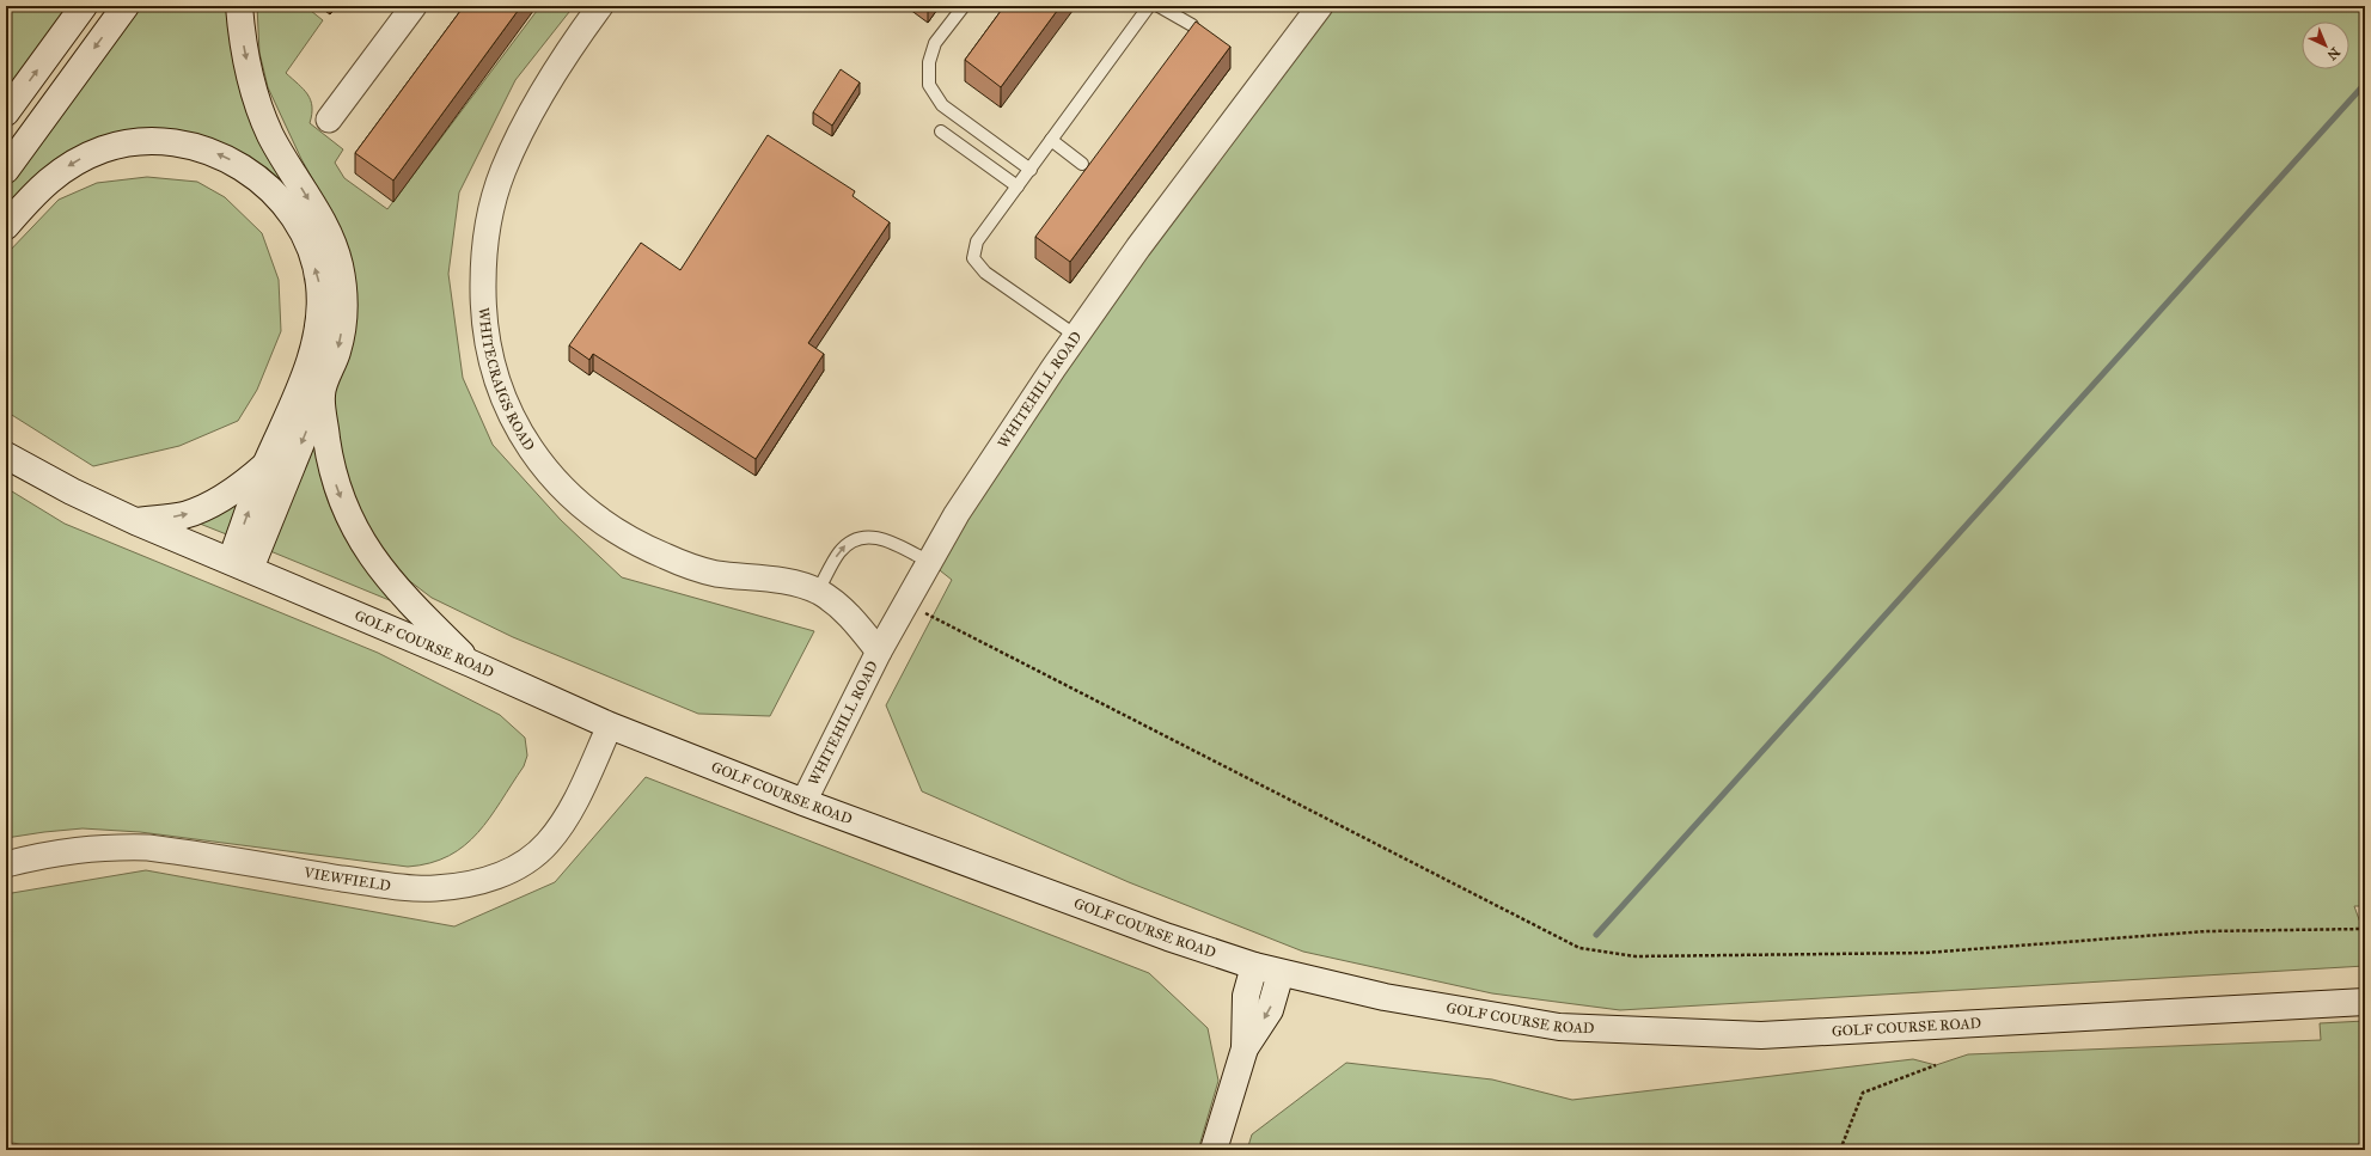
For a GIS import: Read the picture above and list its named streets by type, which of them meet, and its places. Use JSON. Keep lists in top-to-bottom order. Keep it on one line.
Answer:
{"streets":{"street":["WHITECRAIGS ROAD","WHITEHILL ROAD","GOLF COURSE ROAD","VIEWFIELD"]},"crossings":[["WHITECRAIGS ROAD","WHITEHILL ROAD"],["WHITEHILL ROAD","GOLF COURSE ROAD"],["GOLF COURSE ROAD","VIEWFIELD"]],"north":"bottom right"}
